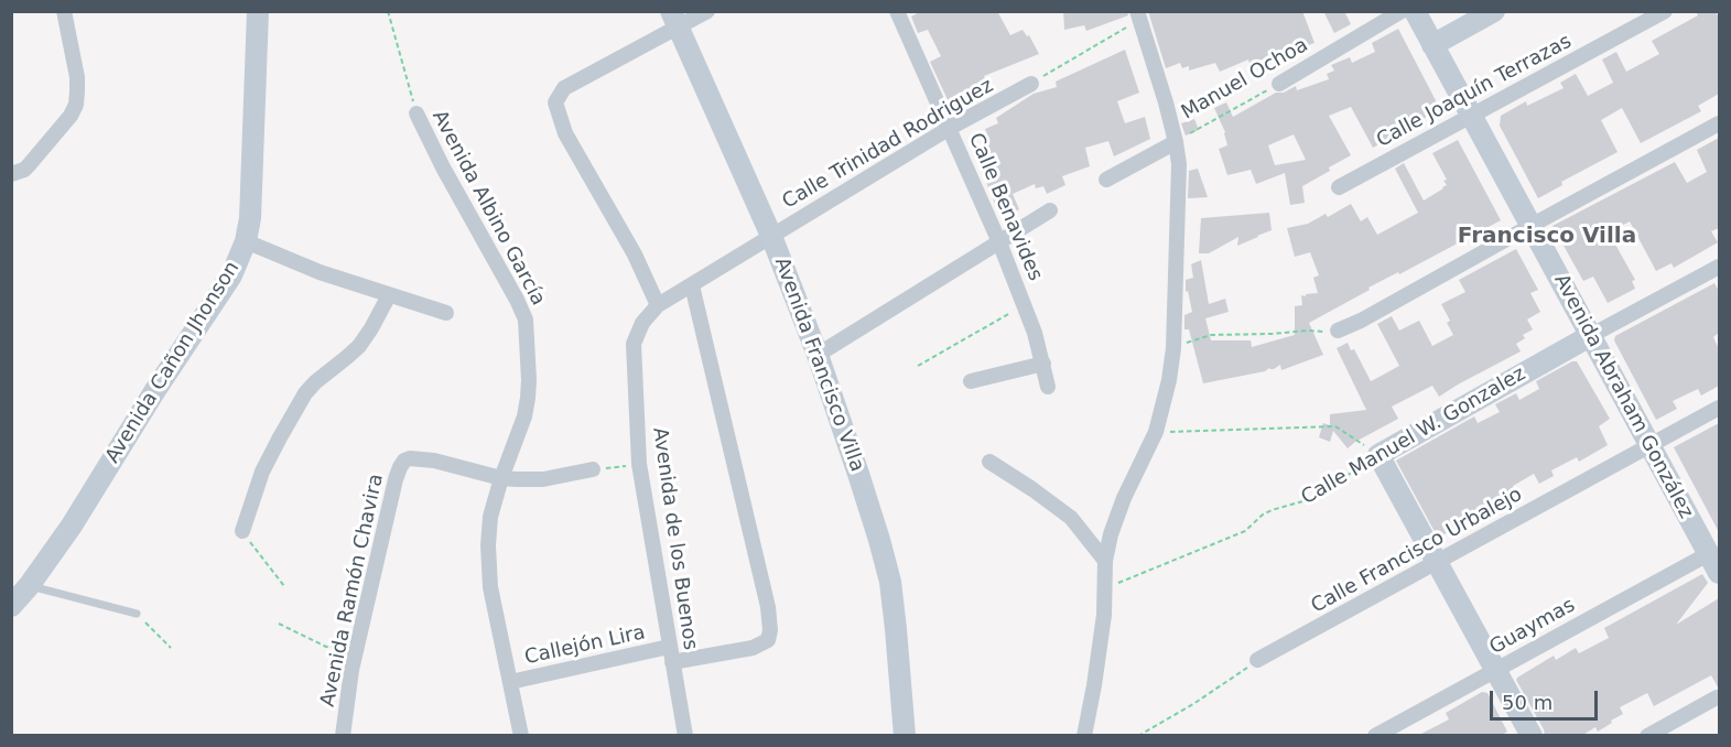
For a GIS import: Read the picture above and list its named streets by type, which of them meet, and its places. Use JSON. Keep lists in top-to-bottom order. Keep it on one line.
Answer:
{"streets":{"main road":["Avenida Cañon Jhonson","Avenida Francisco Villa","Avenida Abraham González","Calle Manuel W. Gonzalez"],"street":["Manuel Ochoa","Calle Joaquín Terrazas","Calle Trinidad Rodriguez","Calle Benavides","Avenida Albino García","Avenida de los Buenos","Calle Francisco Urbalejo","Avenida Ramón Chavira","Guaymas","Callejón Lira"]},"crossings":[["Calle Joaquín Terrazas","Avenida Abraham González"],["Calle Trinidad Rodriguez","Calle Benavides"],["Calle Trinidad Rodriguez","Avenida Francisco Villa"],["Calle Trinidad Rodriguez","Avenida de los Buenos"],["Avenida Albino García","Avenida Ramón Chavira"],["Avenida Albino García","Callejón Lira"],["Avenida Abraham González","Calle Manuel W. Gonzalez"],["Avenida Abraham González","Calle Francisco Urbalejo"],["Avenida Abraham González","Guaymas"],["Avenida de los Buenos","Callejón Lira"]],"districts":["Francisco Villa"],"scale_bar":"50 m"}
